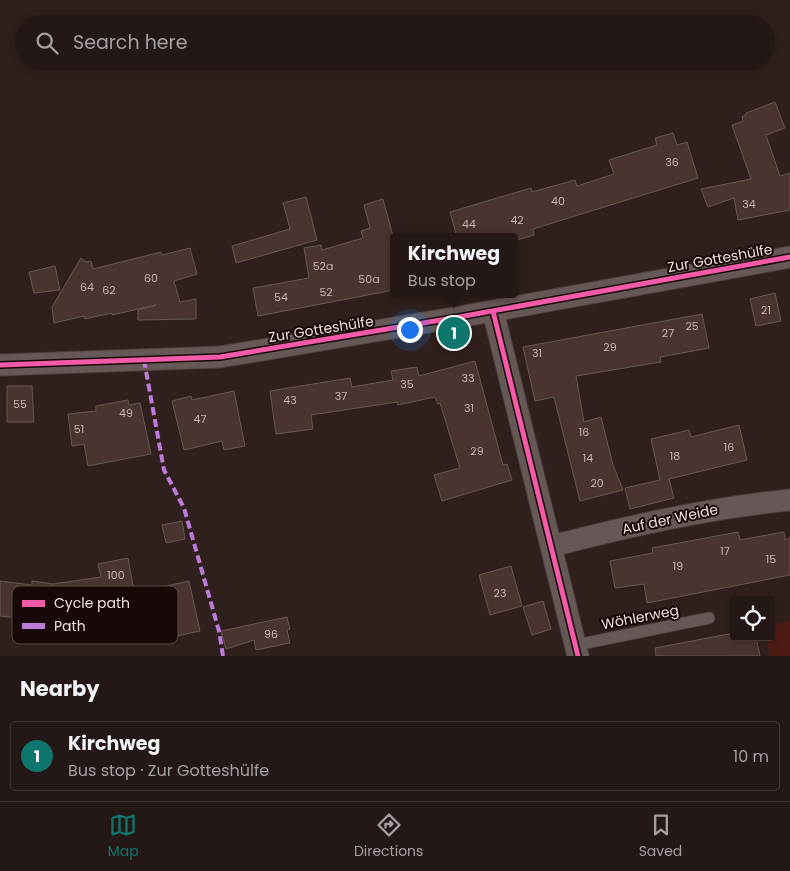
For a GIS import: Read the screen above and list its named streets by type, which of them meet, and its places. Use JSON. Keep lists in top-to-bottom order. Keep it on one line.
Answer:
{"streets":{"street":["Zur Gotteshülfe","Auf der Weide"],"lane":["Wöhlerweg"]},"house_numbers":["36","40","34","42","44","52a","60","50a","64","62","52","54","21","25","27","29","31","33","35","37","43","55","31","49","47","51","16","16","29","18","14","20","17","15","19","100","23","96"],"legend":["Cycle path","Path"],"page":{"search":"Search here","popup":["Kirchweg","Bus stop"],"pins":"1","heading":"Nearby","list":[{"mark":"1","name":"Kirchweg","note":"Bus stop · Zur Gotteshülfe","value":"10 m"}],"nav":["Map","Directions","Saved"]}}
